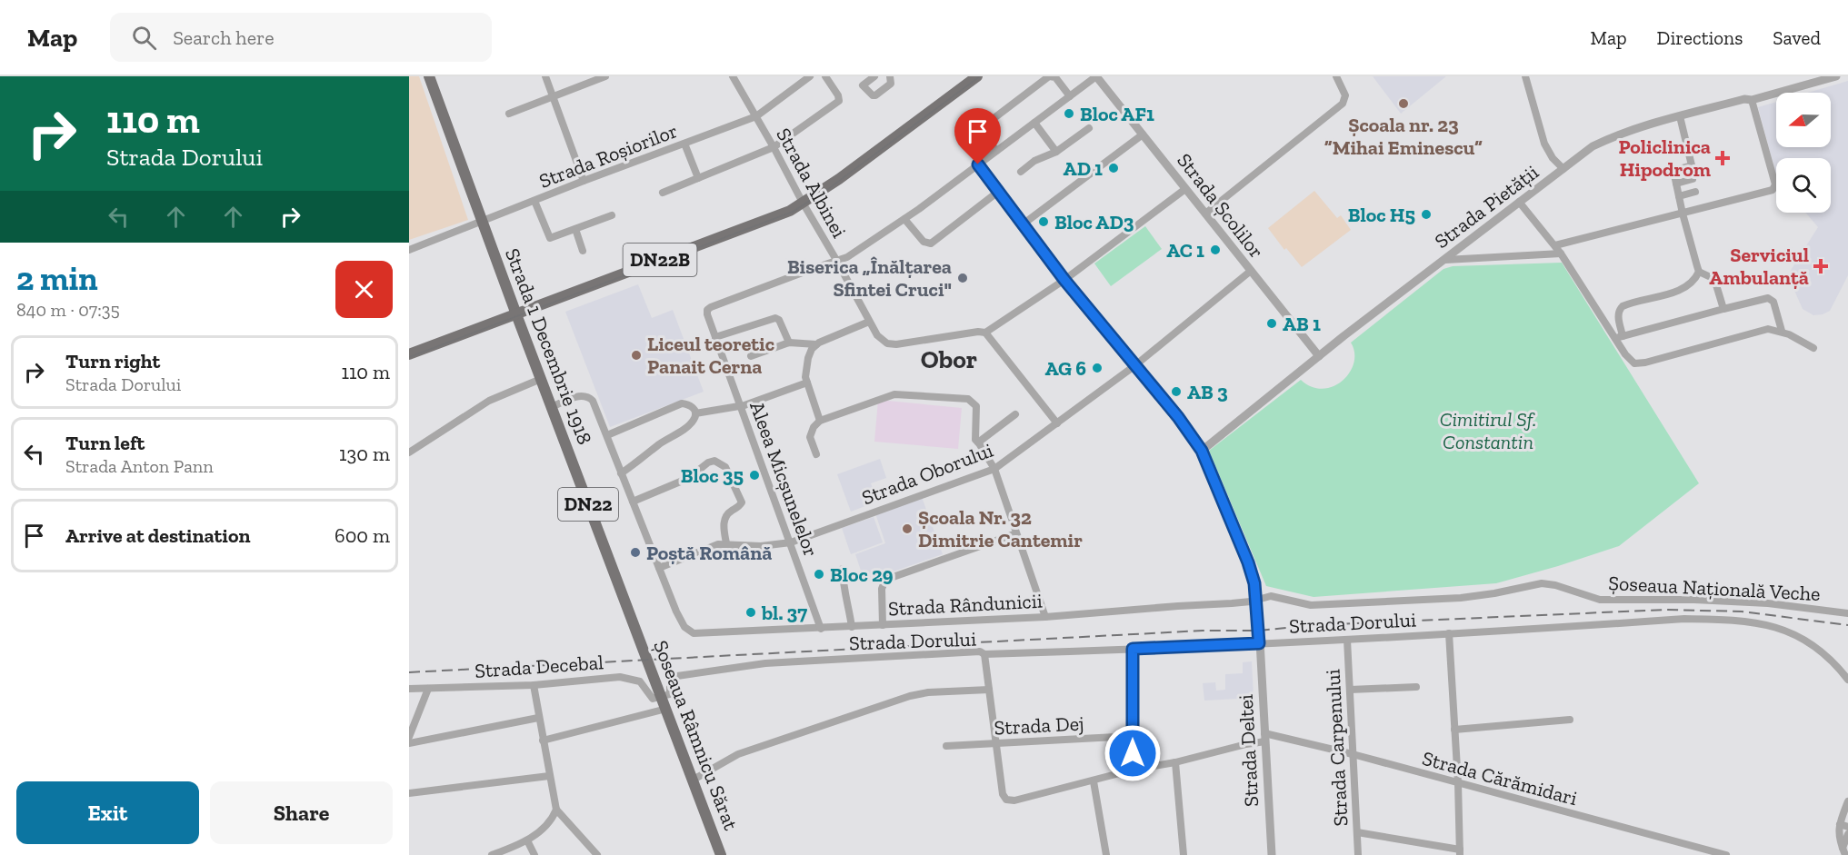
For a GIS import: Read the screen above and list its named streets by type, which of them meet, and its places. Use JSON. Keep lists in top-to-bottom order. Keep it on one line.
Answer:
{"streets":{"main road":["DN22B","Strada 1 Decembrie 1918","DN22","Șoseaua Râmnicu Sărat"],"street":["Strada Roșiorilor","Strada Albinei","Strada Școlilor","Strada Pietății","Strada Oborului","Aleea Micșunelelor","Șoseaua Națională Veche","Strada Rândunicii","Strada Dorului","Strada Decebal","Strada Dej","Strada Carpenului","Strada Deltei","Strada Cărămidari"]},"crossings":[["Strada Roșiorilor","Strada Albinei"],["Strada Roșiorilor","Strada 1 Decembrie 1918"],["Strada Albinei","DN22B"],["Strada Albinei","Aleea Micșunelelor"],["Strada Școlilor","Strada Pietății"],["Strada Școlilor","Strada Oborului"],["Strada Pietății","Strada Deltei"],["DN22B","Strada 1 Decembrie 1918"],["Strada 1 Decembrie 1918","Șoseaua Râmnicu Sărat"],["Strada Oborului","Aleea Micșunelelor"],["Strada Oborului","Strada Rândunicii"],["Aleea Micșunelelor","Strada Rândunicii"],["Șoseaua Națională Veche","Strada Rândunicii"],["Șoseaua Națională Veche","Strada Deltei"],["Strada Rândunicii","Strada Deltei"],["Strada Dorului","Strada Decebal"],["Strada Dorului","Șoseaua Râmnicu Sărat"],["Strada Dorului","Strada Carpenului"],["Strada Dorului","Strada Deltei"],["Strada Decebal","Șoseaua Râmnicu Sărat"],["Strada Dej","Strada Cărămidari"],["Strada Carpenului","Strada Cărămidari"],["Strada Deltei","Strada Cărămidari"]],"districts":["Obor"],"parks":["Cimitirul Sf. Constantin"],"places":{"other":["Școala nr. 23 ”Mihai Eminescu”","Bloc AF1","AD 1","Bloc H5","Bloc AD3","AC 1","Biserica „Înălțarea Sfintei Cruci\"","AB 1","Liceul teoretic Panait Cerna","AG 6","AB 3","Bloc 35","Școala Nr. 32 Dimitrie Cantemir","Poștă Română","Bloc 29","bl. 37"],"health":["Policlinica Hipodrom","Serviciul Ambulanță"]},"north":"left","page":{"header":"Map","search":"Search here","nav":["Map","Directions","Saved"],"turn":["110 m","Strada Dorului"],"heading":["2 min","840 m · 07:35"],"list":[{"name":"Turn right","note":"Strada Dorului","value":"110 m"},{"name":"Turn left","note":"Strada Anton Pann","value":"130 m"},{"name":"Arrive at destination","value":"600 m"}],"buttons":["Exit","Share"]}}
